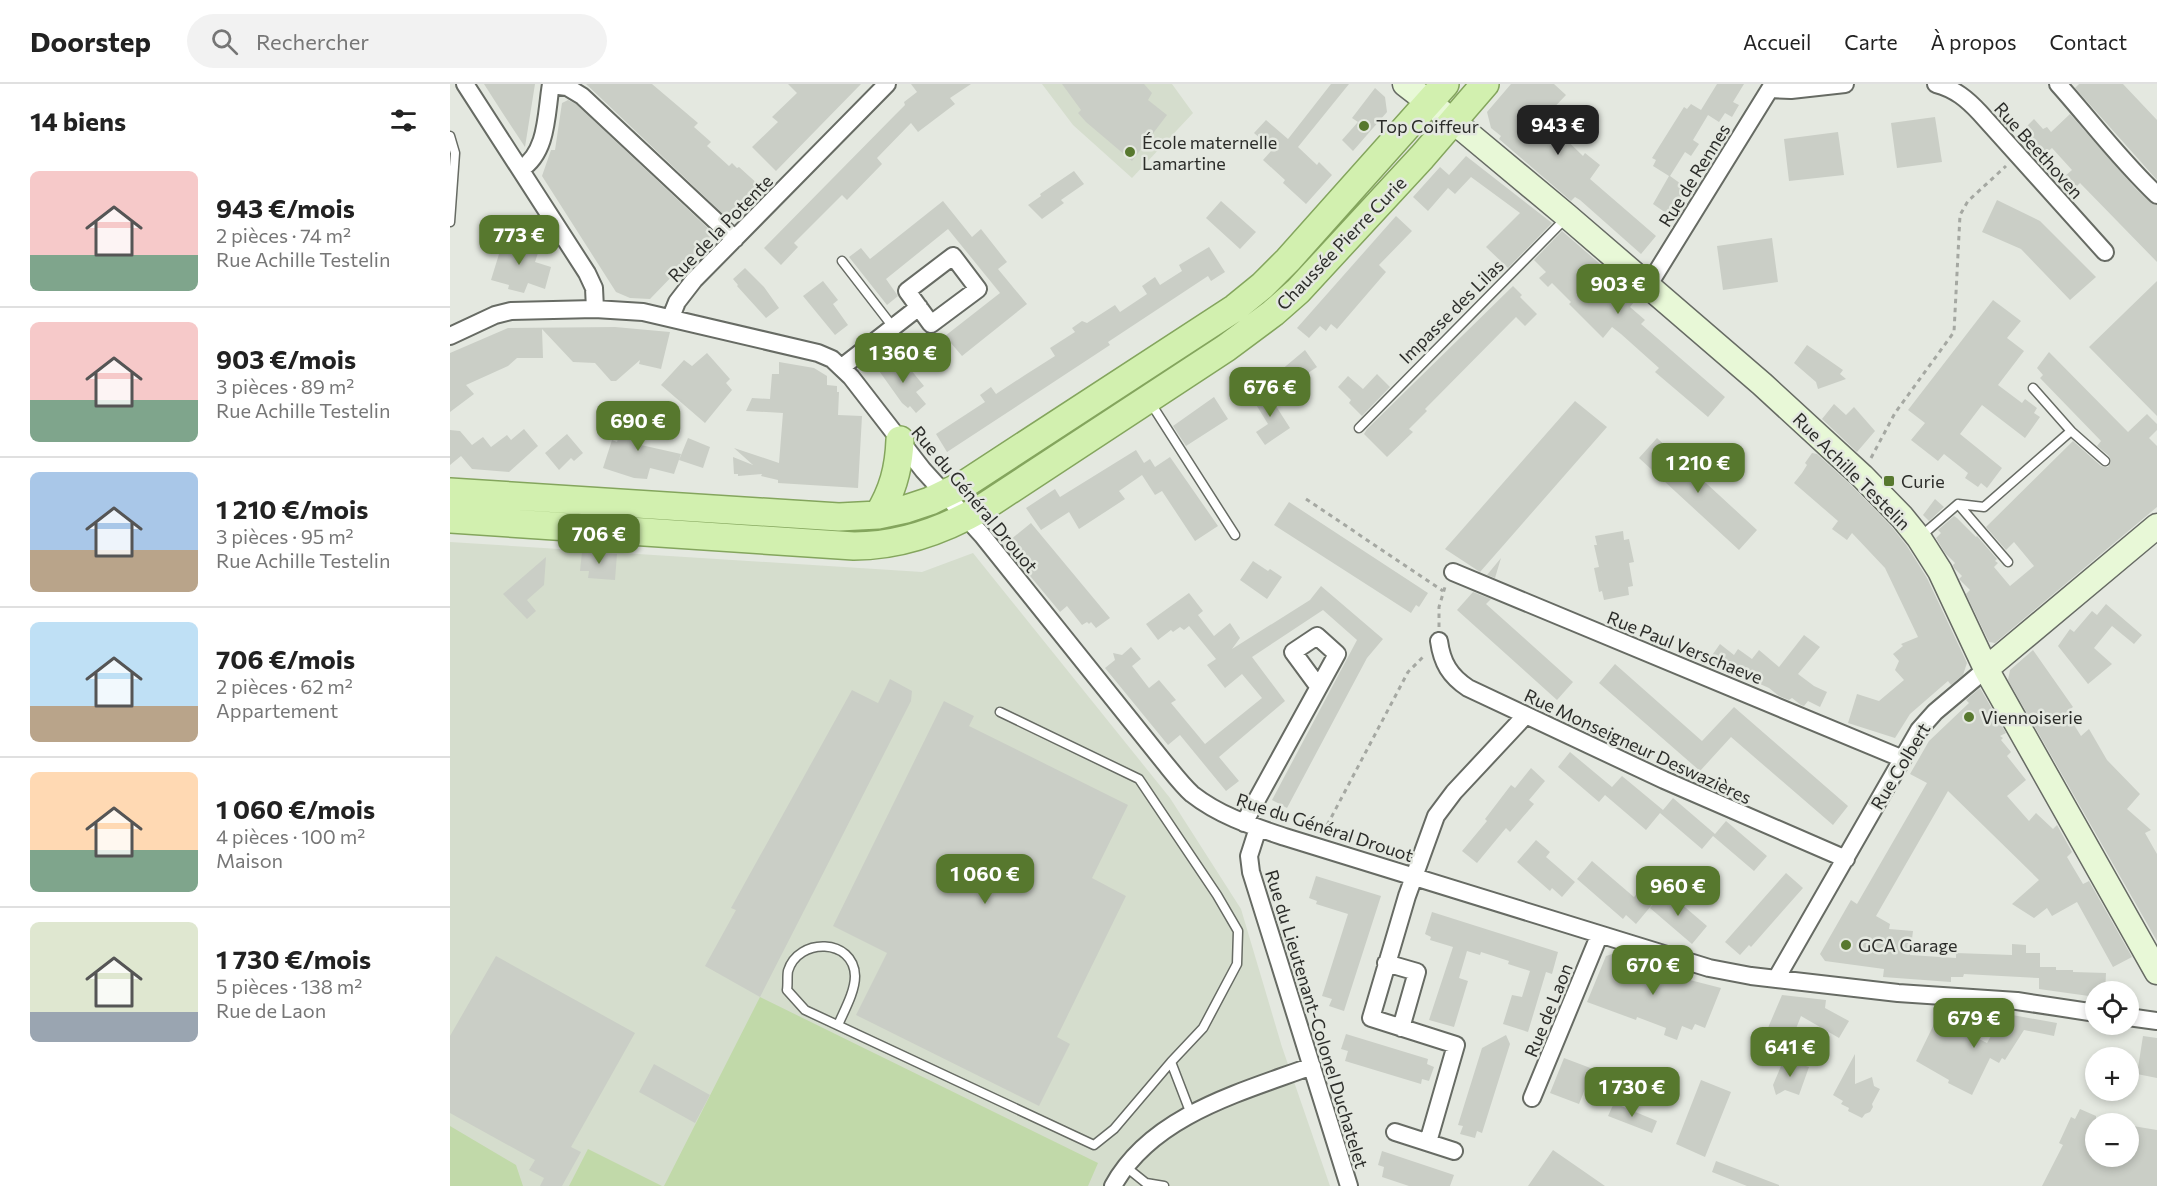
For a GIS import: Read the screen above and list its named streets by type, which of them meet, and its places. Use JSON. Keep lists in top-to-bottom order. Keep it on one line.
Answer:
{"streets":{"main road":["Chaussée Pierre Curie"],"street":["Rue Beethoven","Rue de Rennes","Rue de la Potente","Rue Achille Testelin","Rue du Général Drouot","Rue Paul Verschaeve","Rue Monseigneur Deswazières","Rue Colbert","Rue de Laon","Rue du Lieutenant-Colonel Duchatelet"],"lane":["Impasse des Lilas"]},"crossings":[["Rue de Rennes","Rue Achille Testelin"],["Rue de la Potente","Rue du Général Drouot"],["Chaussée Pierre Curie","Rue Achille Testelin"],["Chaussée Pierre Curie","Rue du Général Drouot"],["Impasse des Lilas","Rue Achille Testelin"],["Rue Achille Testelin","Rue Colbert"],["Rue du Général Drouot","Rue Colbert"],["Rue du Général Drouot","Rue de Laon"],["Rue du Général Drouot","Rue du Lieutenant-Colonel Duchatelet"],["Rue Paul Verschaeve","Rue Colbert"],["Rue Monseigneur Deswazières","Rue Colbert"]],"places":{"other":["Top Coiffeur","École maternelle Lamartine","Viennoiserie","GCA Garage"],"transit":["Curie"]},"page":{"header":"Doorstep","search":"Rechercher","nav":["Accueil","Carte","À propos","Contact"],"heading":"14 biens","price":["943 €","773 €","903 €","1 360 €","676 €","690 €","1 210 €","706 €","1 060 €","960 €","670 €","679 €","641 €","1 730 €"],"list":[{"name":"943 €/mois","note":"2 pièces · 74 m² · Rue Achille Testelin"},{"name":"903 €/mois","note":"3 pièces · 89 m² · Rue Achille Testelin"},{"name":"1 210 €/mois","note":"3 pièces · 95 m² · Rue Achille Testelin"},{"name":"706 €/mois","note":"2 pièces · 62 m² · Appartement"},{"name":"1 060 €/mois","note":"4 pièces · 100 m² · Maison"},{"name":"1 730 €/mois","note":"5 pièces · 138 m² · Rue de Laon"}],"map_buttons":["+","−"]}}
